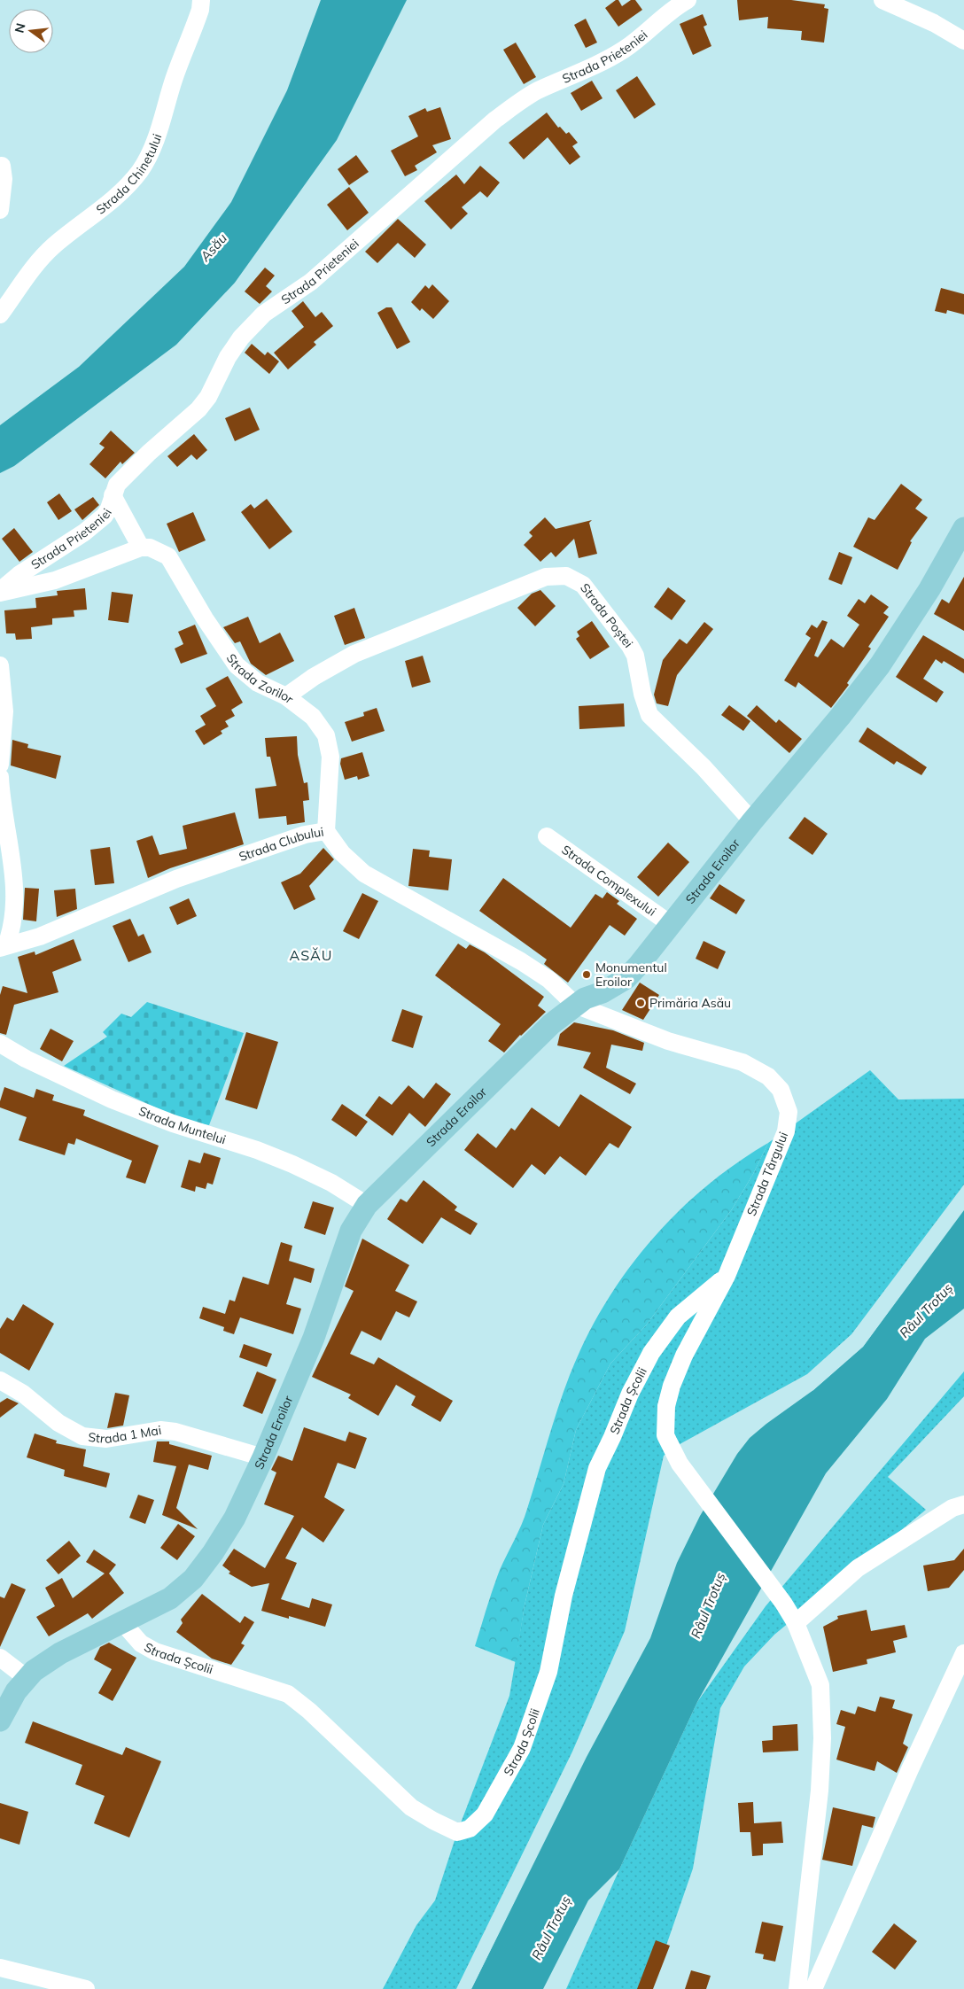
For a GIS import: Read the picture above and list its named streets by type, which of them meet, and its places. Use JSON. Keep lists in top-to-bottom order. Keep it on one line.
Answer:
{"streets":{"main road":["Strada Eroilor"],"street":["Strada Prieteniei","Strada Chinetului","Strada Poștei","Strada Zorilor","Strada Clubului","Strada Complexului","Strada Muntelui","Strada Târgului","Strada Școlii","Strada 1 Mai"]},"crossings":[["Strada Poștei","Strada Zorilor"],["Strada Poștei","Strada Eroilor"],["Strada Zorilor","Strada Clubului"],["Strada Clubului","Strada Eroilor"],["Strada Clubului","Strada Târgului"],["Strada Eroilor","Strada Complexului"],["Strada Eroilor","Strada Muntelui"],["Strada Eroilor","Strada Târgului"],["Strada Eroilor","Strada Școlii"],["Strada Eroilor","Strada 1 Mai"],["Strada Târgului","Strada Școlii"]],"districts":["ASĂU"],"water":["Asău","Râul Trotuș"],"places":["Monumentul Eroilor","Primăria Asău"],"north":"left"}
